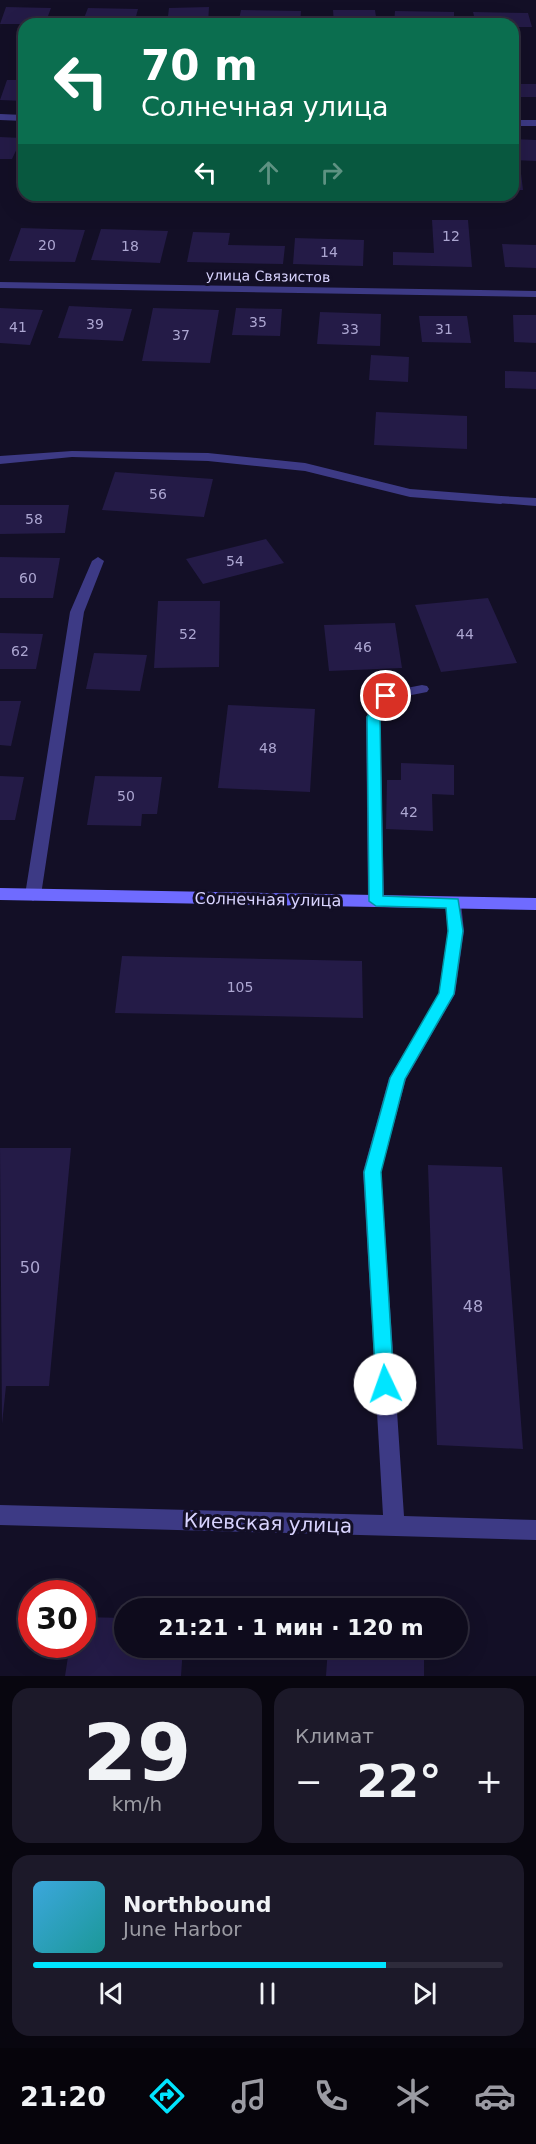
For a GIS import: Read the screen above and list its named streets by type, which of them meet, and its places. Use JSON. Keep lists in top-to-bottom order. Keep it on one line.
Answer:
{"streets":{"main road":["Солнечная улица"],"street":["улица Связистов","Киевская улица"]},"house_numbers":["12","20","18","14","35","39","41","33","31","37","56","58","54","60","52","44","46","62","48","50","42","105","50","48"],"page":{"turn":["70 m","Солнечная улица"],"limit":"30","trip":"21:21 · 1 мин · 120 m","tile":[["29","km/h"],"Климат"],"heat":["−","22°","+"],"song":["Northbound","June Harbor"],"tabs":"21:20"}}
